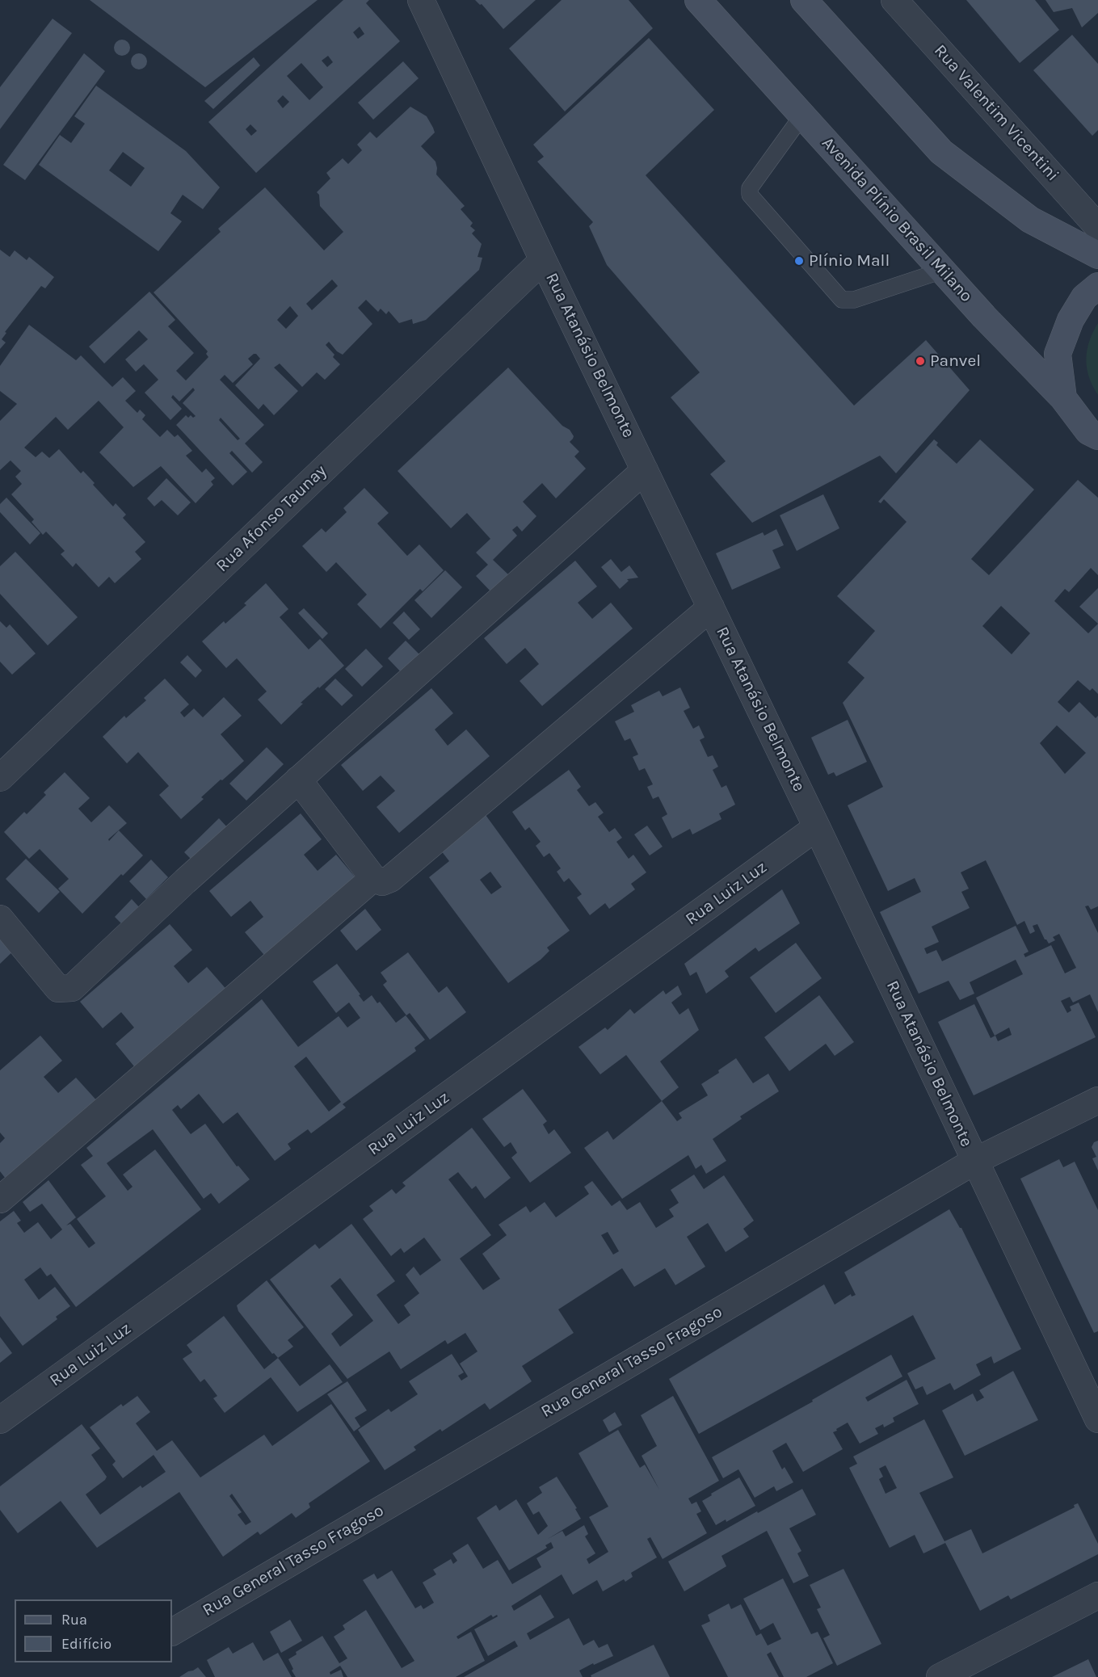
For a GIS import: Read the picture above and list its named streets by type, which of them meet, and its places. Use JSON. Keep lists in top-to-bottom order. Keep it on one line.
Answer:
{"streets":{"main road":["Avenida Plínio Brasil Milano"],"street":["Rua Valentim Vicentini","Rua Atanásio Belmonte","Rua Afonso Taunay","Rua Luiz Luz","Rua General Tasso Fragoso"]},"crossings":[["Rua Atanásio Belmonte","Rua Afonso Taunay"],["Rua Atanásio Belmonte","Rua Luiz Luz"],["Rua Atanásio Belmonte","Rua General Tasso Fragoso"]],"places":["Plínio Mall","Panvel"],"legend":["Rua","Edifício"]}
